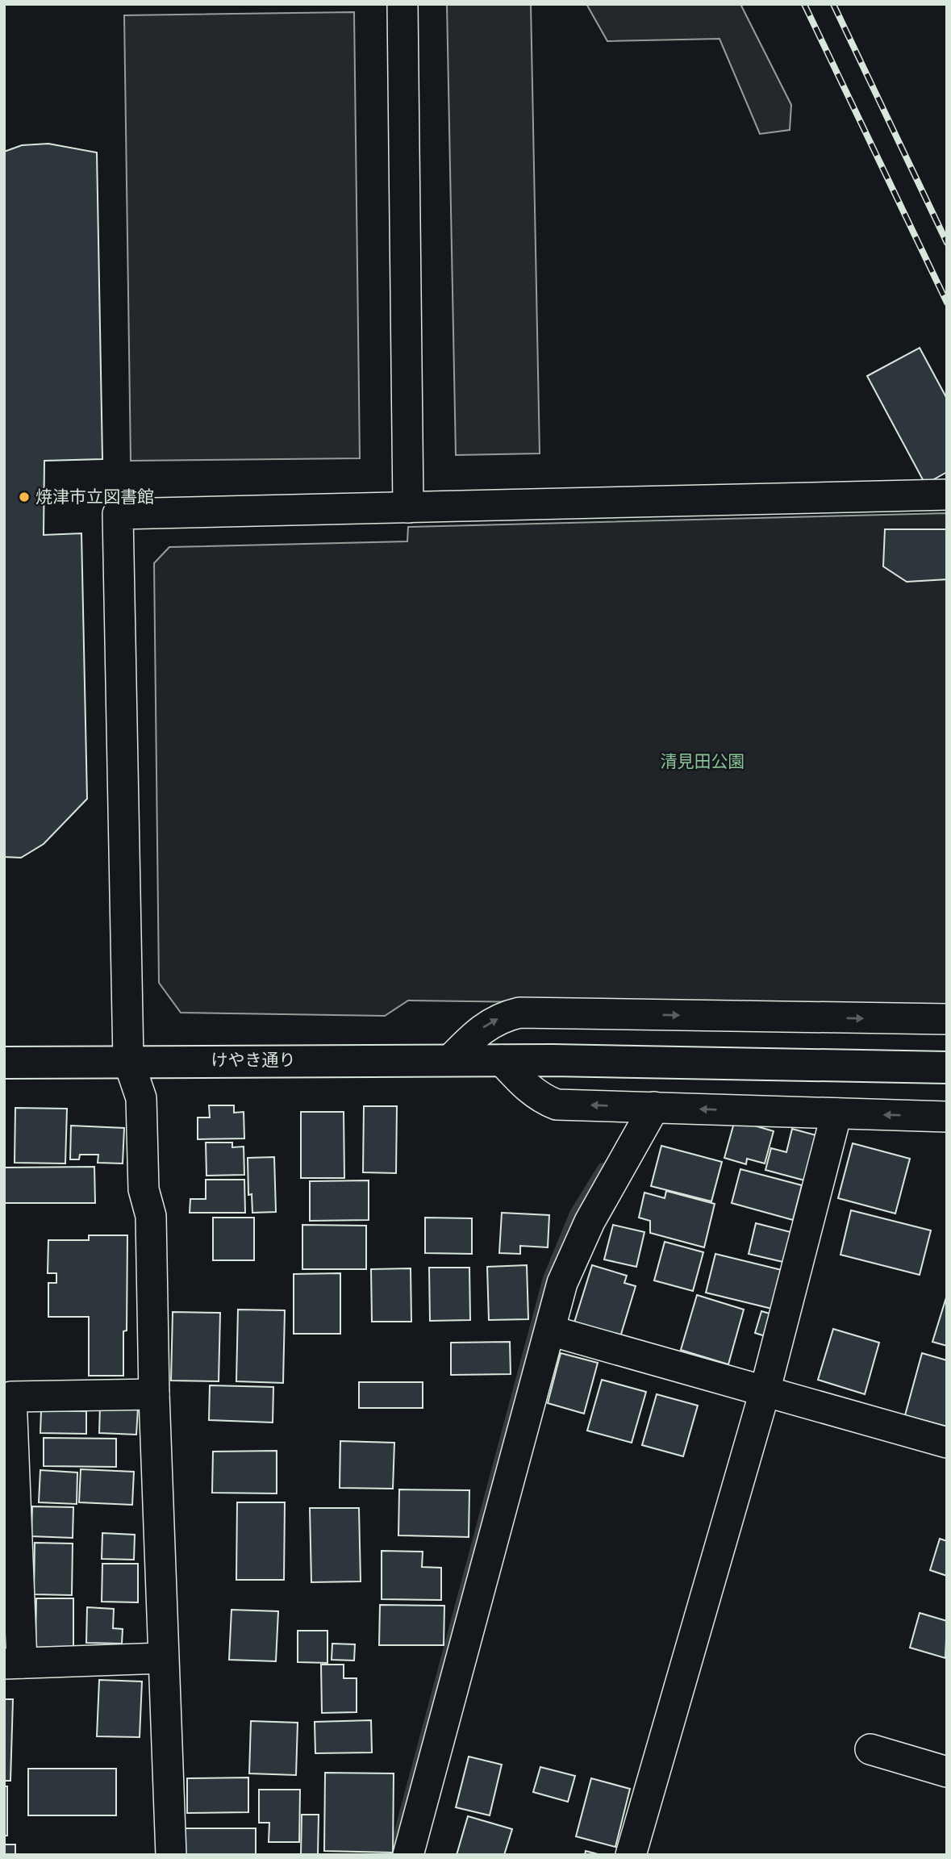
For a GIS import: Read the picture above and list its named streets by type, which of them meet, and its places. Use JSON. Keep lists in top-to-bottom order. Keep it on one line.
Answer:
{"streets":{"street":["けやき通り"]},"parks":["清見田公園"],"places":["焼津市立図書館"]}
